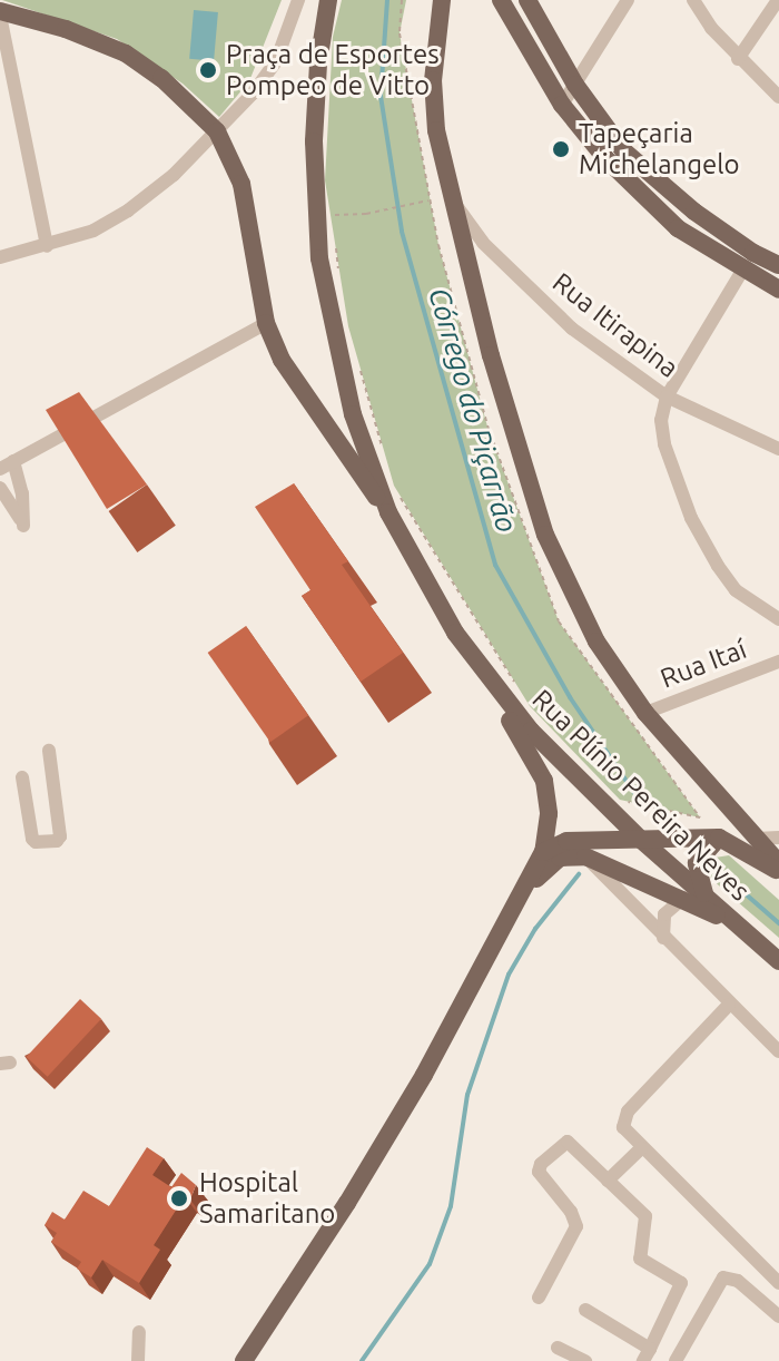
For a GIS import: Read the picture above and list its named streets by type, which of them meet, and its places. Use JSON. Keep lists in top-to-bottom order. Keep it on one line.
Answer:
{"streets":{"main road":["Rua Plínio Pereira Neves"],"street":["Rua Itirapina","Rua Itaí"]},"water":["Córrego do Piçarrão"],"places":["Praça de Esportes Pompeo de Vitto","Tapeçaria Michelangelo","Hospital Samaritano"]}
